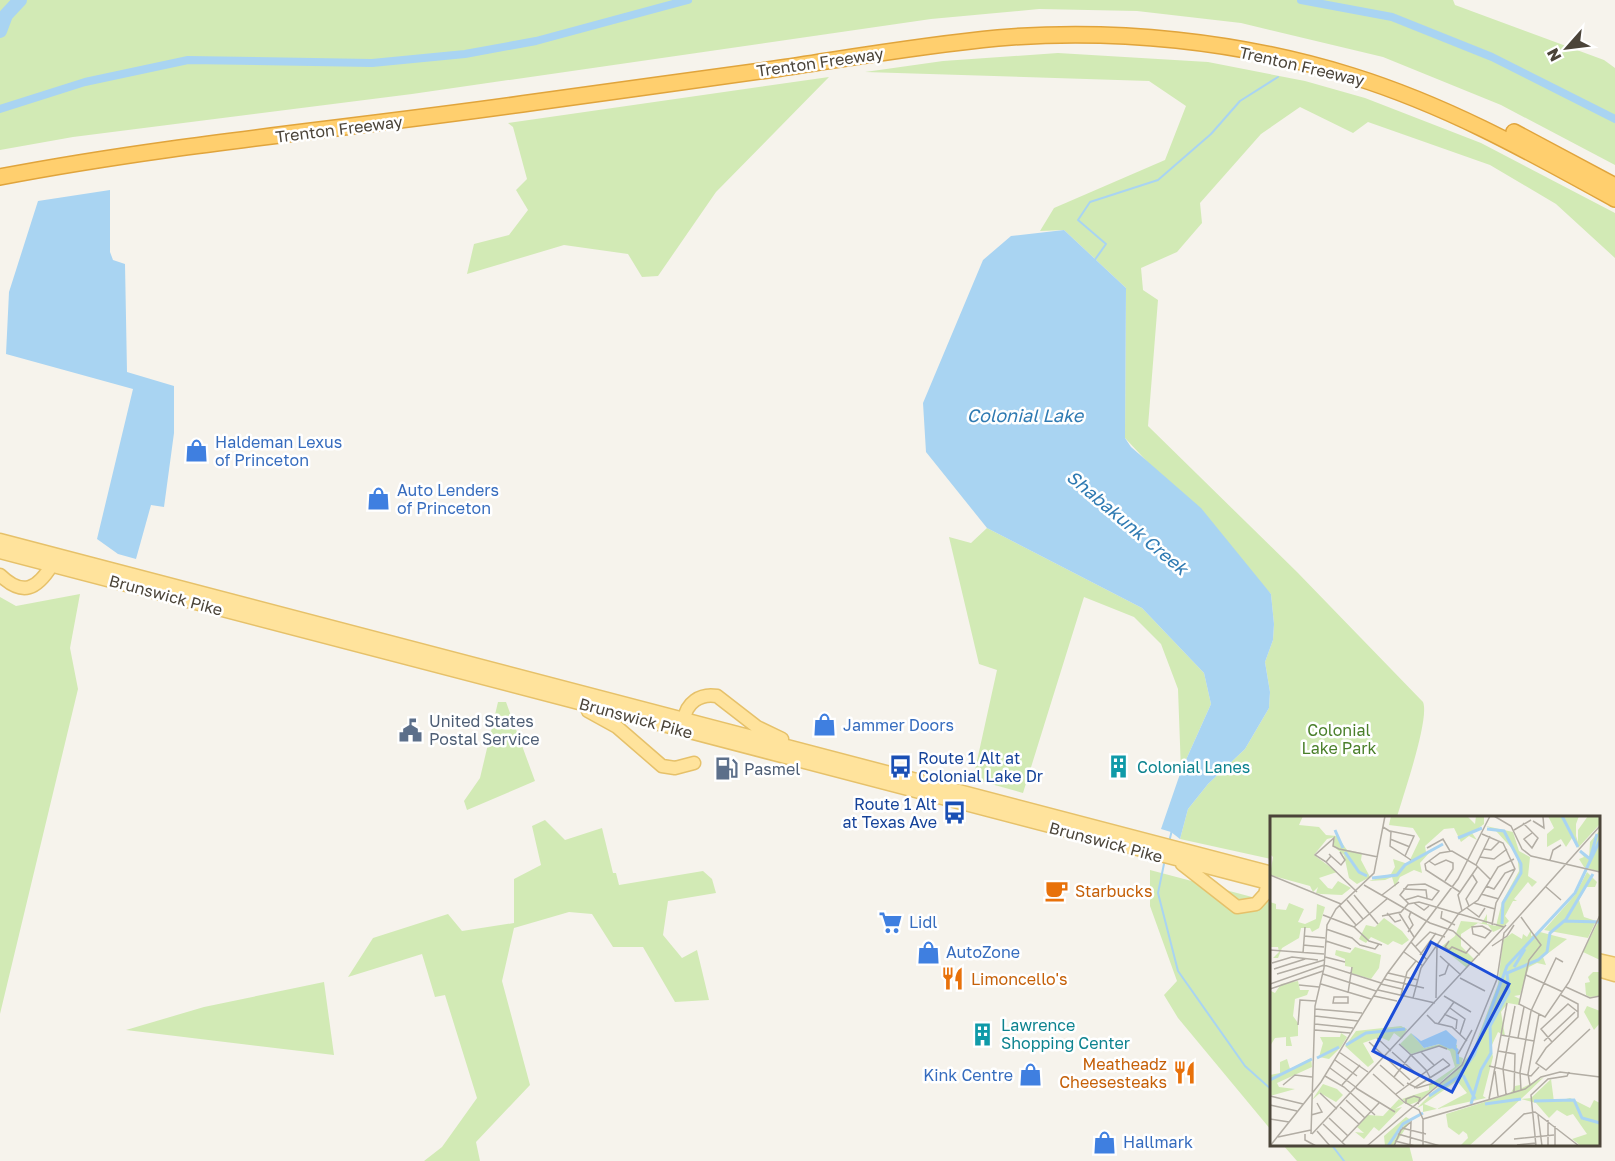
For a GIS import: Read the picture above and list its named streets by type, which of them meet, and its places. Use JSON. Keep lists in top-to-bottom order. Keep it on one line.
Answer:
{"streets":{"highway":["Trenton Freeway"],"main road":["Brunswick Pike"]},"water":["Colonial Lake","Shabakunk Creek"],"parks":["Colonial Lake Park"],"places":{"shop":["Haldeman Lexus of Princeton","Auto Lenders of Princeton","Jammer Doors","AutoZone","Kink Centre","Hallmark"],"public building":["United States Postal Service"],"bus stop":["Route 1 Alt at Colonial Lake Dr","Route 1 Alt at Texas Ave"],"building":["Colonial Lanes","Lawrence Shopping Center"],"fuel station":["Pasmel"],"cafe":["Starbucks"],"supermarket":["Lidl"],"restaurant":["Limoncello's","Meatheadz Cheesesteaks"]},"north":"bottom left"}
